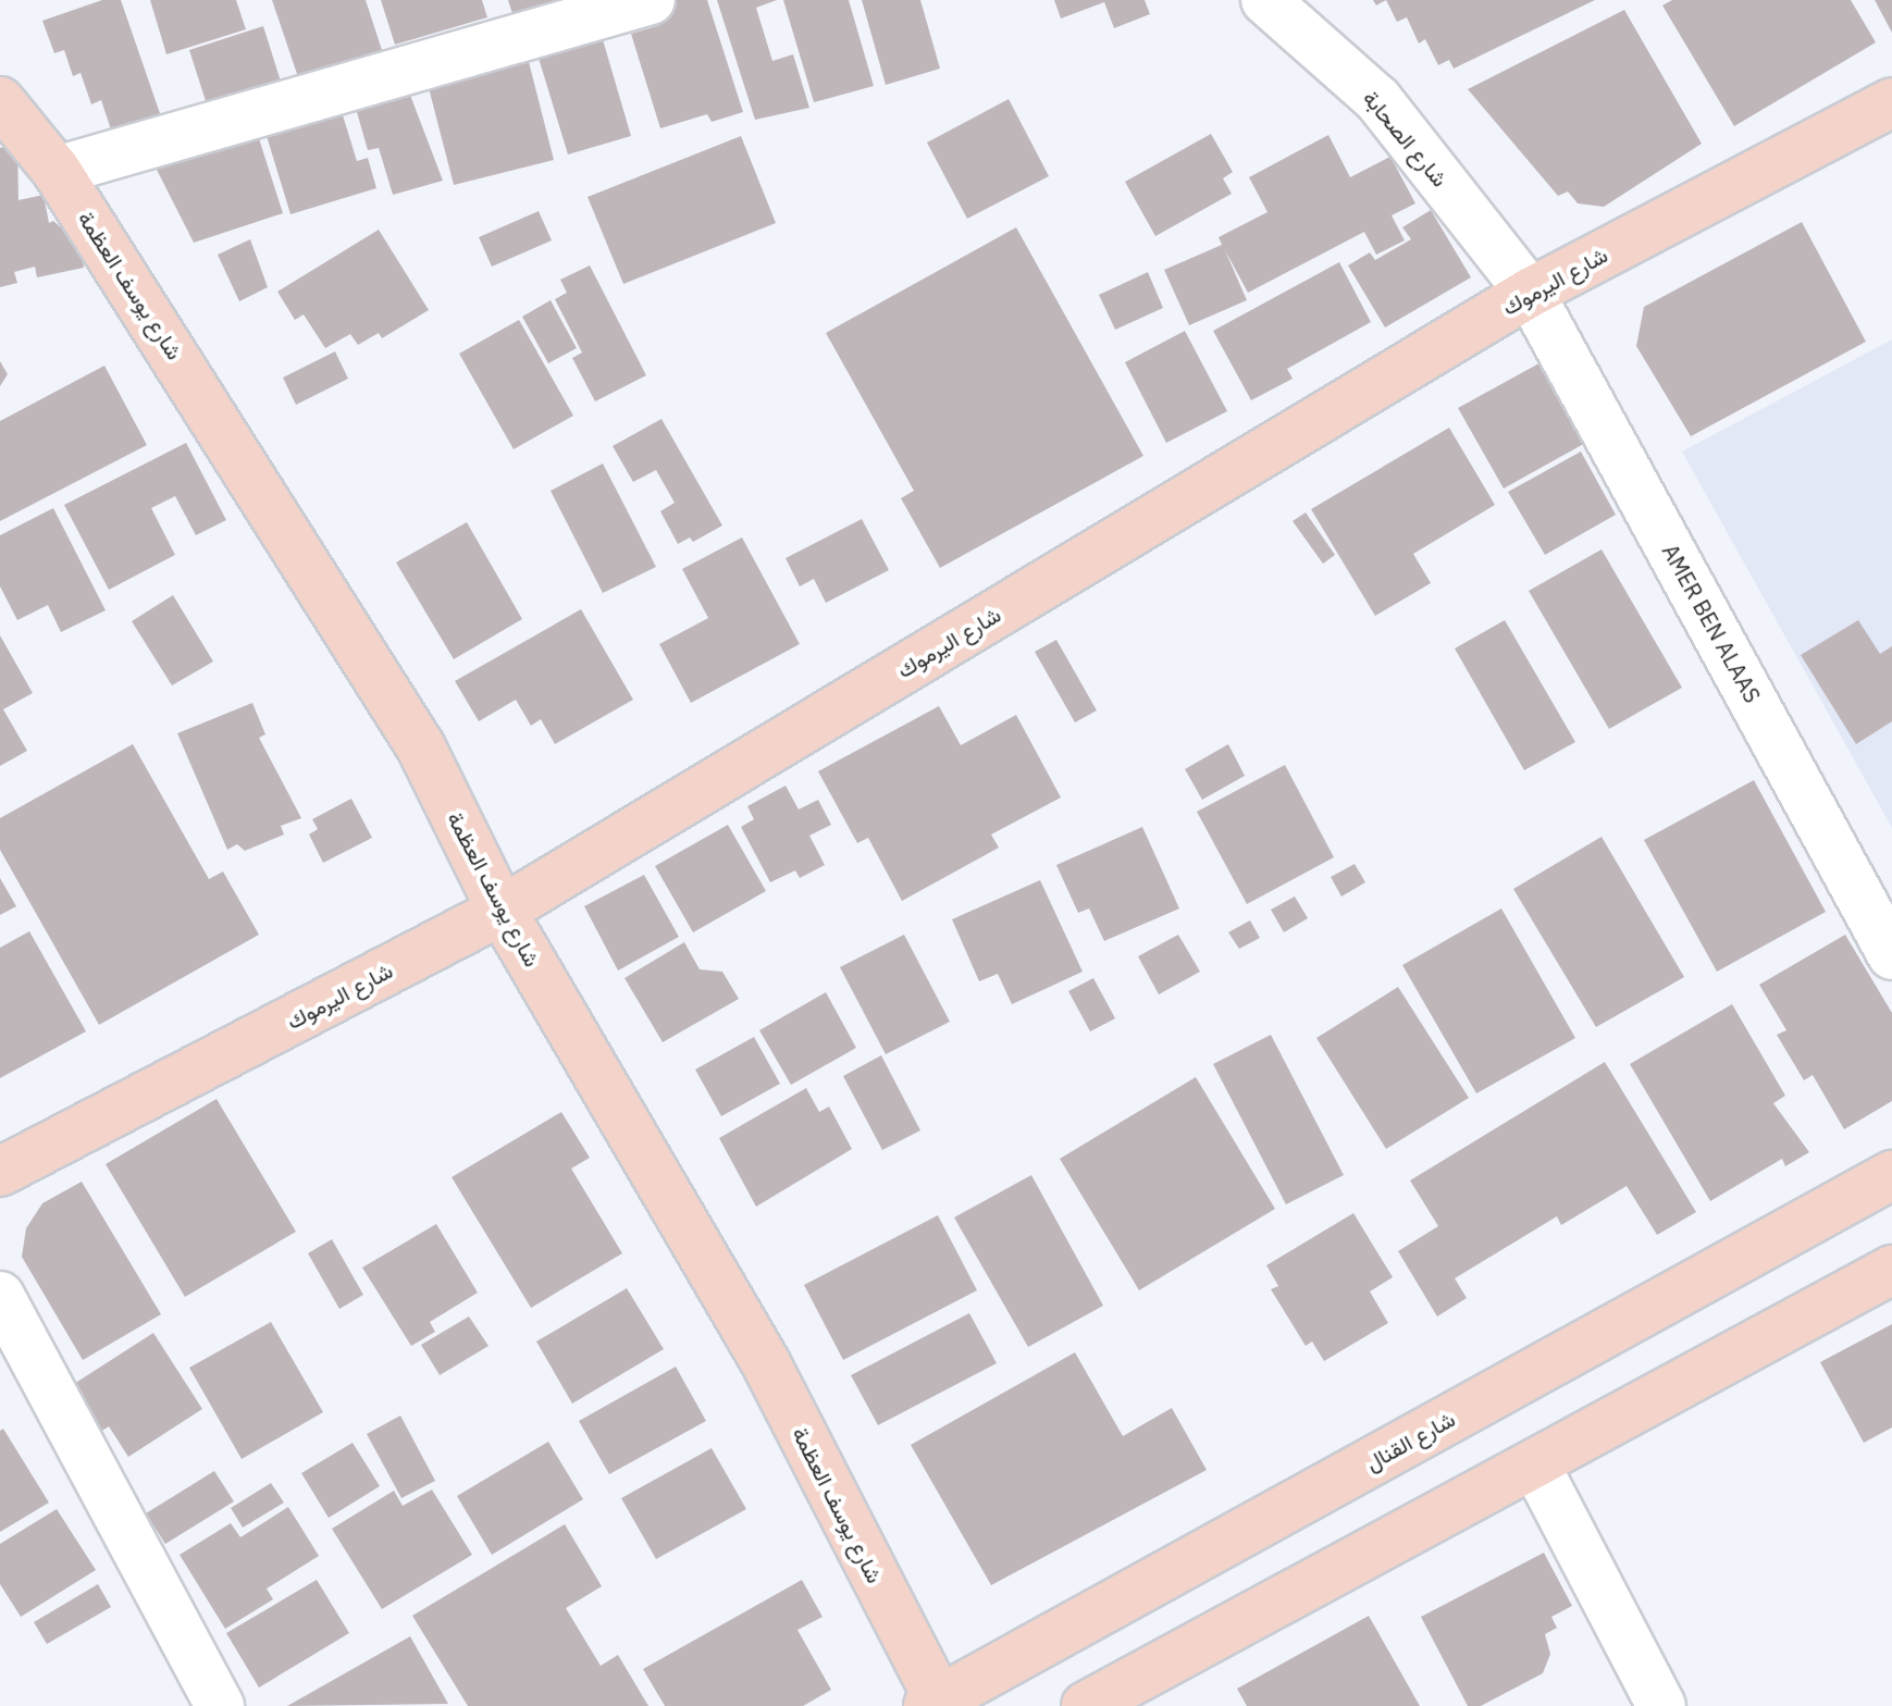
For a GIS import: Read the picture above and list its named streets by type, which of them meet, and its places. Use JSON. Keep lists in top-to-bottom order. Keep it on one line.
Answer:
{"streets":{"street":["شارع الصحابة","شارع اليرموك","شارع يوسف العظمة","AMER BEN ALAAS","شارع القنال"]},"crossings":[["شارع الصحابة","شارع اليرموك"],["شارع الصحابة","AMER BEN ALAAS"],["شارع اليرموك","شارع يوسف العظمة"],["شارع اليرموك","AMER BEN ALAAS"],["شارع يوسف العظمة","شارع القنال"]]}
